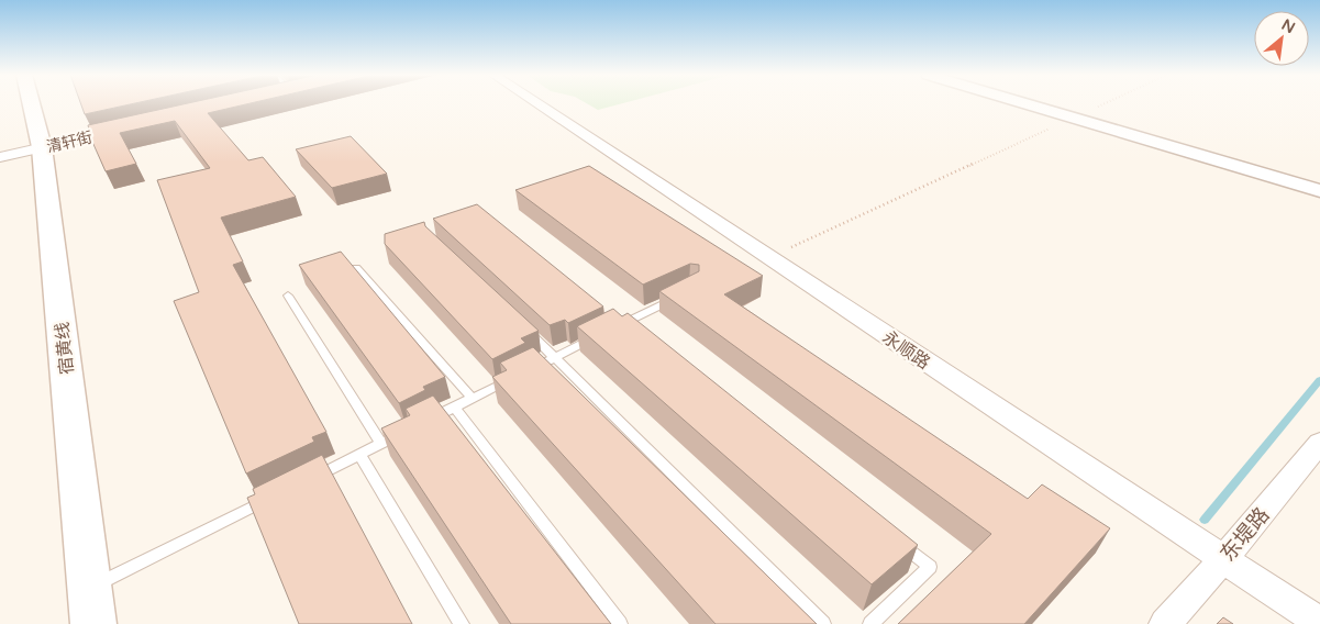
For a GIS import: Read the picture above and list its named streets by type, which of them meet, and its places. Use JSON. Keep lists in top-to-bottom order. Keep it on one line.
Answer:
{"streets":{"main road":["宿黄线"],"street":["清轩街","永顺路","东堤路"]},"crossings":[["清轩街","宿黄线"],["永顺路","东堤路"]],"north":"top right"}
